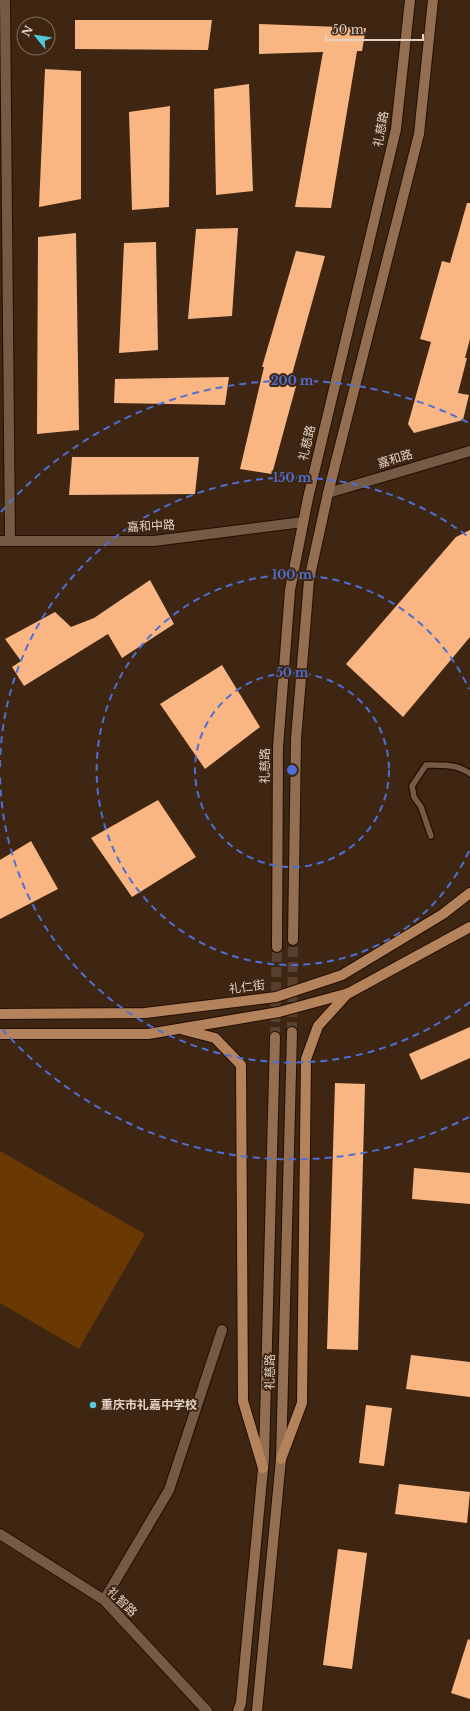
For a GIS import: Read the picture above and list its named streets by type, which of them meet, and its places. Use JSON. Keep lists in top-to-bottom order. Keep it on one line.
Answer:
{"streets":{"main road":["礼慈路","礼仁街"],"street":["嘉和路","嘉和中路","礼智路"]},"crossings":[["礼慈路","嘉和中路"]],"places":["重庆市礼嘉中学校"],"scale_bar":"50 m","north":"top left","rings":["200 m","150 m","100 m","50 m"]}
